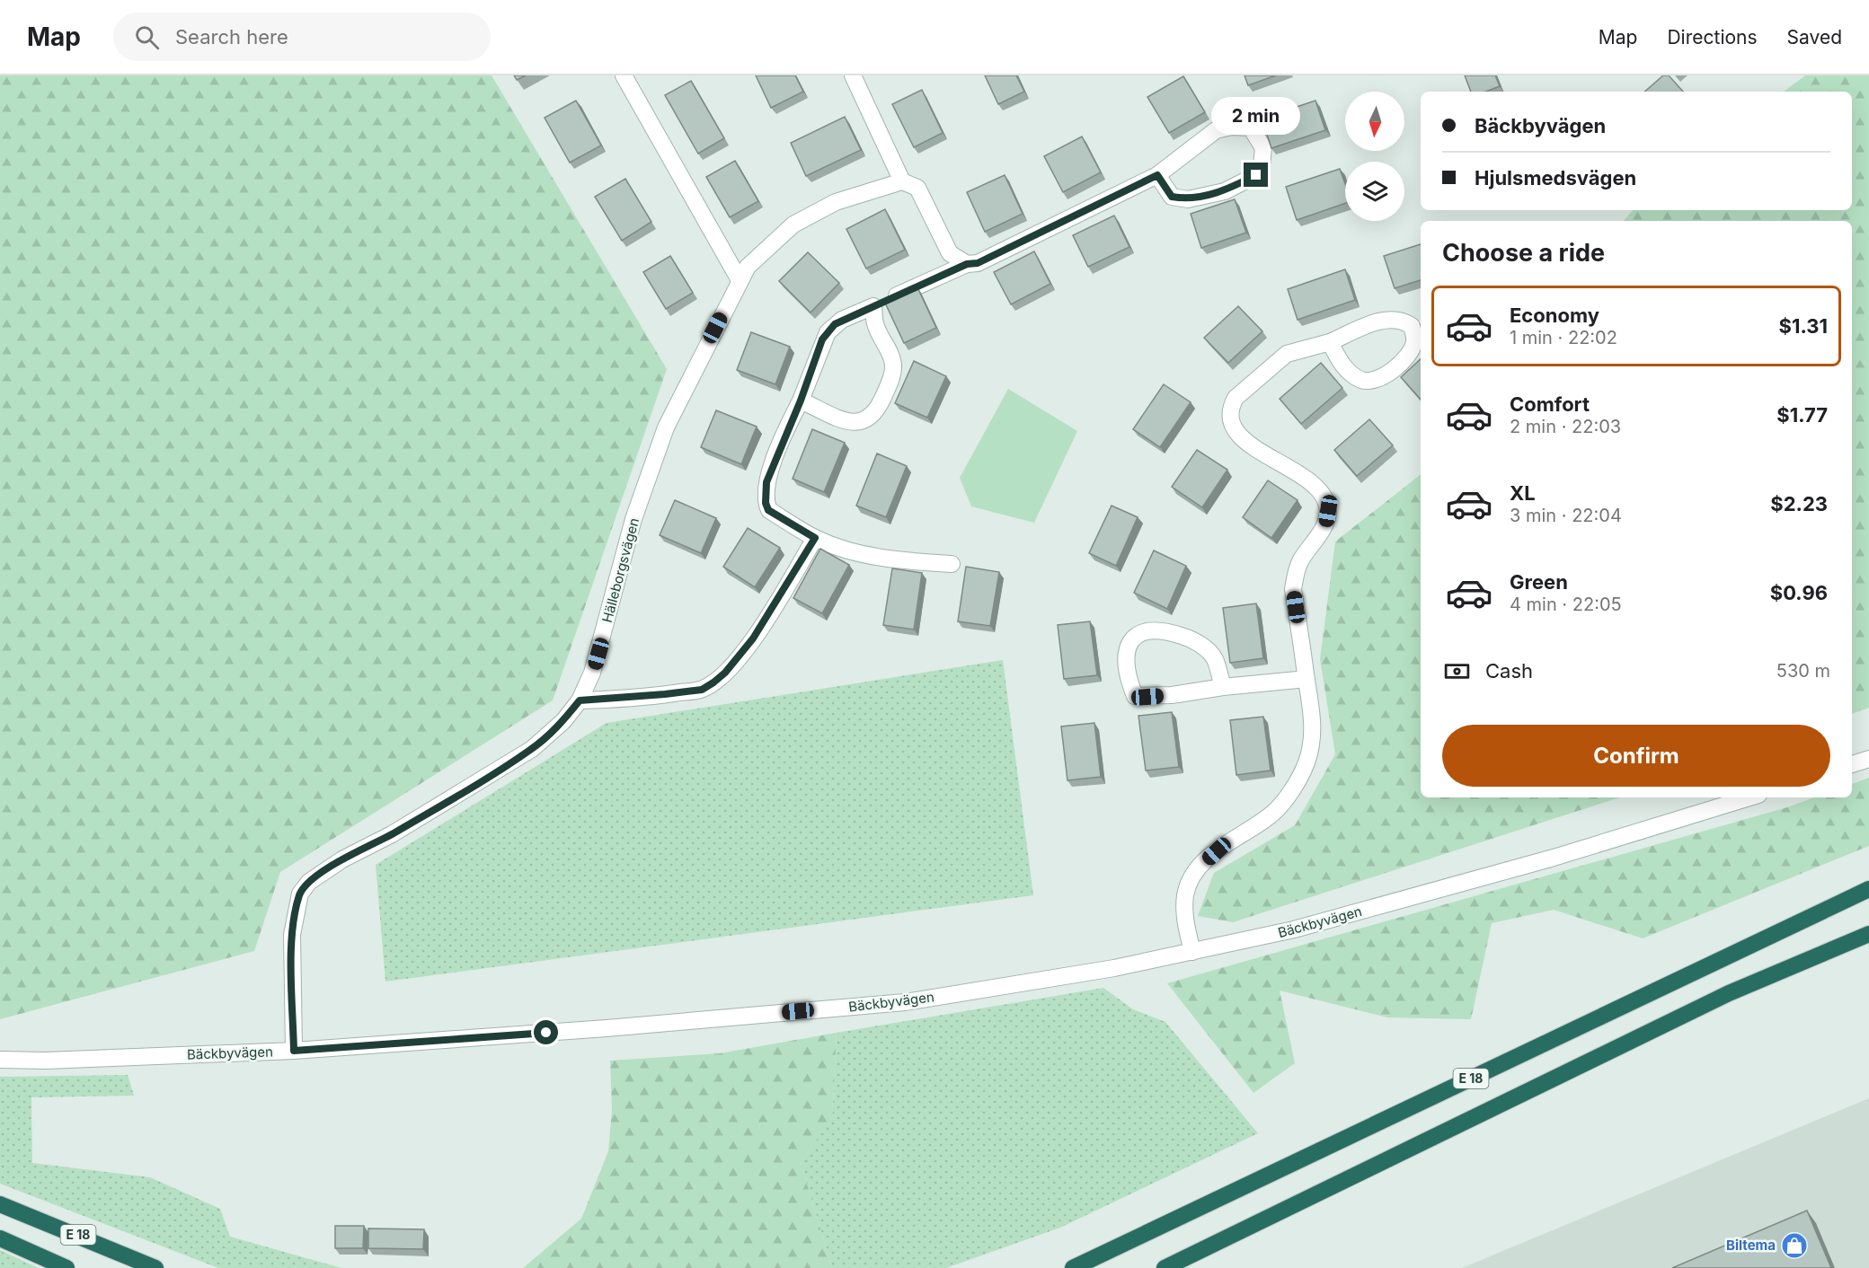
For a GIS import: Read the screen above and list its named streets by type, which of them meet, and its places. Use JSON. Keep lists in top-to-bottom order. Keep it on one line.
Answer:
{"streets":{"highway":["E 18"],"street":["Hälleborgsvägen","Bäckbyvägen"]},"crossings":[["Hälleborgsvägen","Bäckbyvägen"]],"places":{"shop":["Biltema"]},"north":"bottom","page":{"header":"Map","search":"Search here","nav":["Map","Directions","Saved"],"banner":["Bäckbyvägen","Hjulsmedsvägen"],"bubble":"2 min","heading":"Choose a ride","list":[{"name":"Economy","note":"1 min · 22:02","value":"$1.31"},{"name":"Comfort","note":"2 min · 22:03","value":"$1.77"},{"name":"XL","note":"3 min · 22:04","value":"$2.23"},{"name":"Green","note":"4 min · 22:05","value":"$0.96"}],"pay":["Cash","530 m"],"buttons":"Confirm"}}
